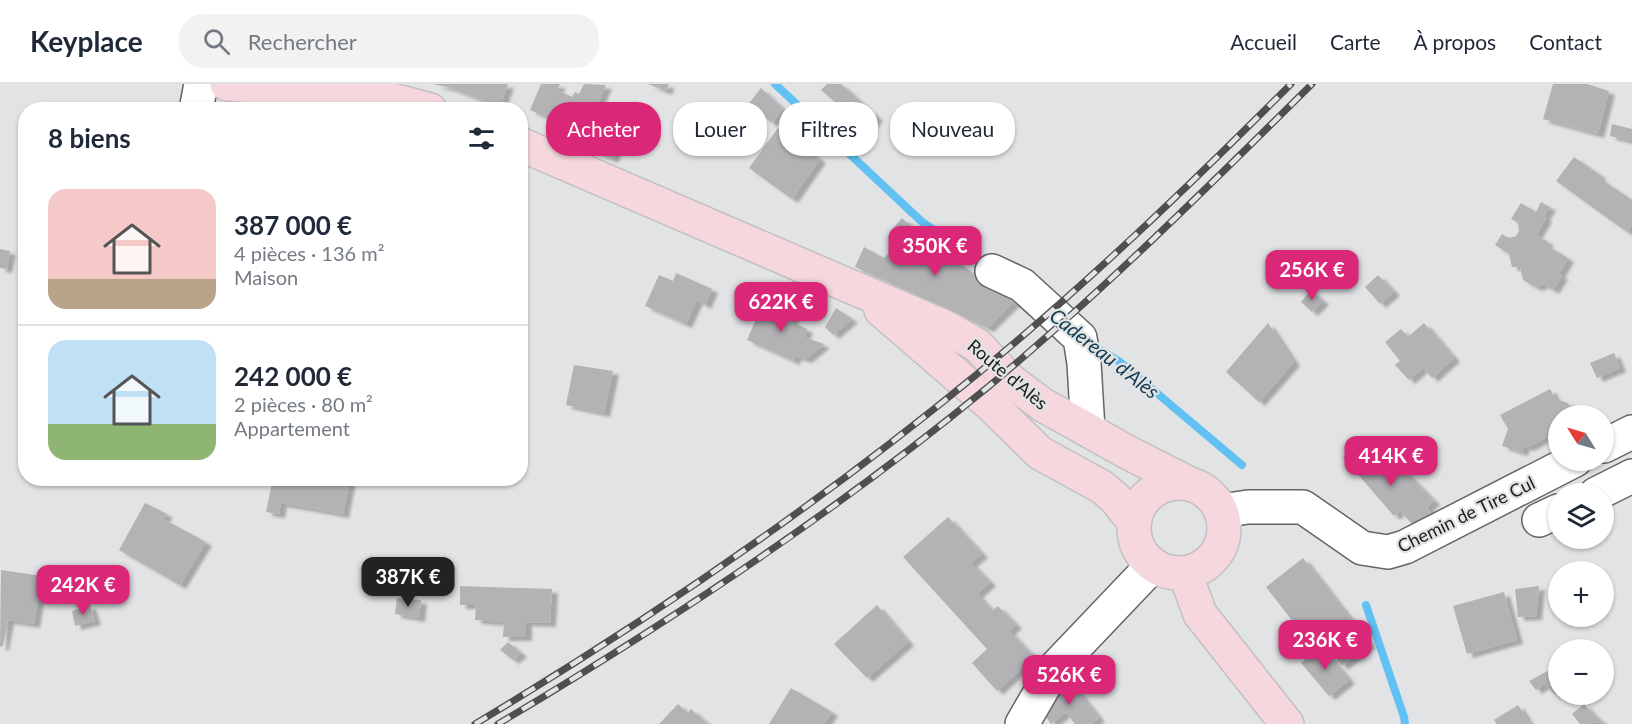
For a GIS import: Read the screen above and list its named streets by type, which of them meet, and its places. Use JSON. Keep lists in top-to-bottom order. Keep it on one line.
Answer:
{"streets":{"main road":["Route d'Alès"],"street":["Chemin de Tire Cul"]},"crossings":[["Route d'Alès","Chemin de Tire Cul"]],"water":["Cadereau d'Alès"],"north":"top left","page":{"header":"Keyplace","search":"Rechercher","nav":["Accueil","Carte","À propos","Contact"],"chip":["Acheter","Louer","Filtres","Nouveau"],"heading":"8 biens","list":[{"name":"387 000 €","note":"4 pièces · 136 m² · Maison"},{"name":"242 000 €","note":"2 pièces · 80 m² · Appartement"}],"price":["350K €","256K €","622K €","414K €","387K €","242K €","236K €","526K €"],"map_buttons":["+","−"]}}
